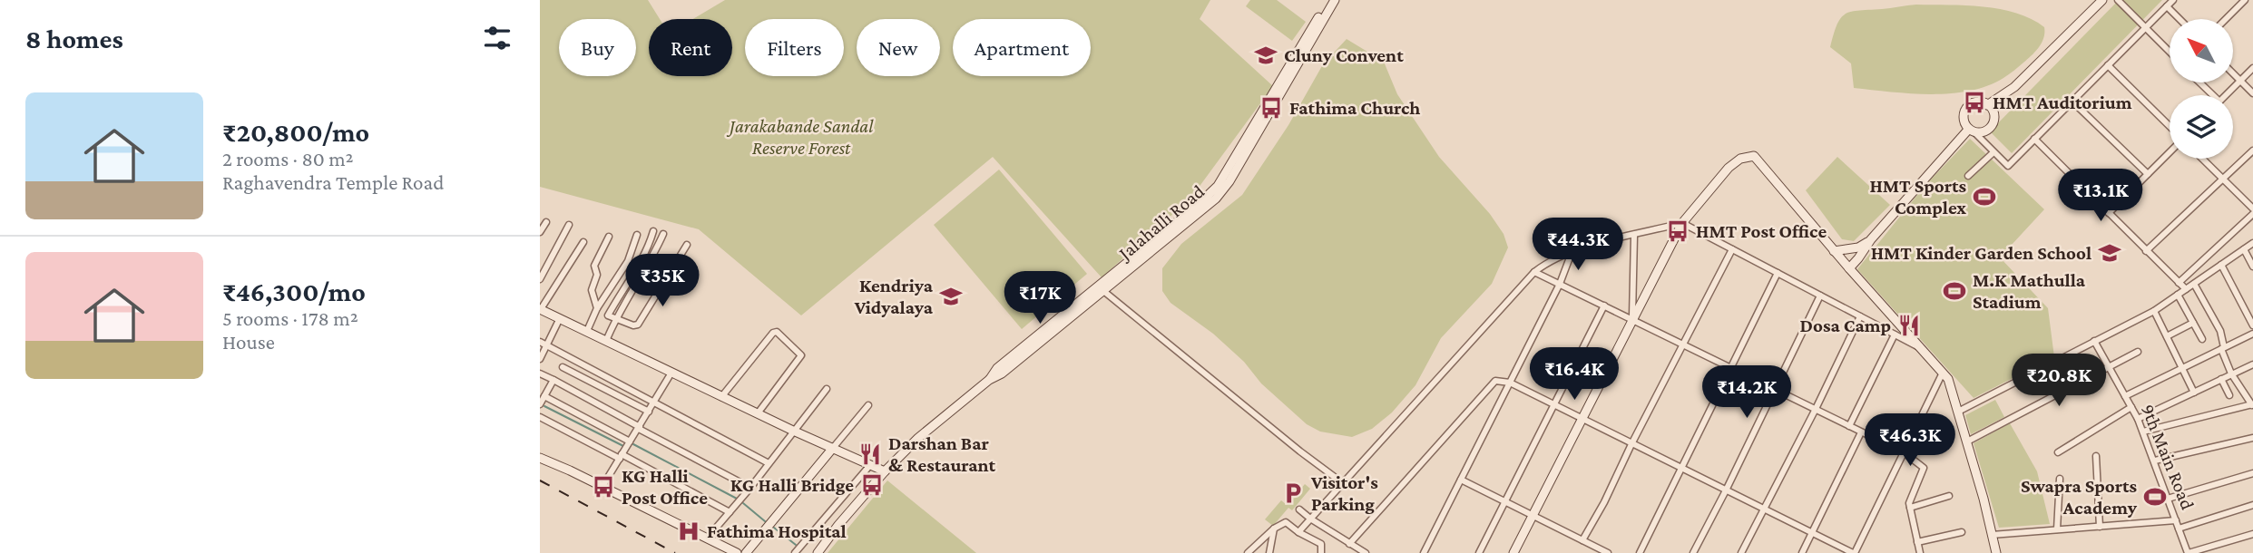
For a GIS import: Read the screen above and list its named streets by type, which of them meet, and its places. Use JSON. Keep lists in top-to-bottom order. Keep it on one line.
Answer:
{"streets":{"street":["Jalahalli Road","9th Main Road"]},"parks":["Jarakabande Sandal Reserve Forest"],"places":{"school or university":["Cluny Convent","HMT Kinder Garden School","Kendriya Vidyalaya"],"bus stop":["HMT Auditorium","Fathima Church","HMT Post Office","KG Halli Bridge","KG Halli Post Office"],"sports":["HMT Sports Complex","M.K Mathulla Stadium","Swapra Sports Academy"],"restaurant":["Dosa Camp","Darshan Bar & Restaurant"],"parking":["Visitor's Parking"],"hospital":["Fathima Hospital"]},"north":"top left","page":{"heading":"8 homes","chip":["Buy","Rent","Filters","New","Apartment"],"list":[{"name":"₹20,800/mo","note":"2 rooms · 80 m² · Raghavendra Temple Road"},{"name":"₹46,300/mo","note":"5 rooms · 178 m² · House"}],"price":["₹13.1K","₹44.3K","₹35K","₹17K","₹16.4K","₹20.8K","₹14.2K","₹46.3K"]}}
